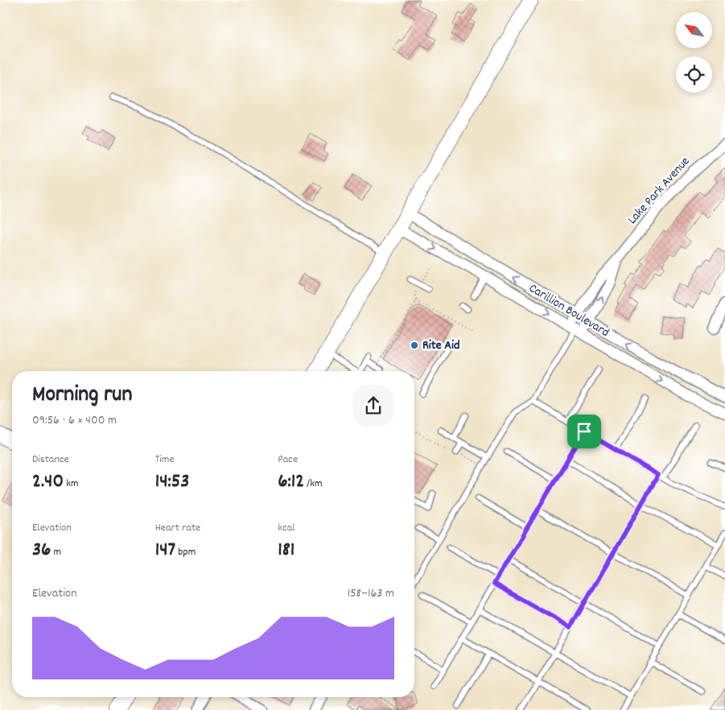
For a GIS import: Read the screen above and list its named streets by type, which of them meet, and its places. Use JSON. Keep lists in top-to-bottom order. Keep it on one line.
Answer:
{"streets":{"street":["Lake Park Avenue","Carillion Boulevard"]},"crossings":[["Lake Park Avenue","Carillion Boulevard"]],"places":["Rite Aid"],"north":"top left","page":{"heading":["Morning run","09:56 · 6 × 400 m"],"stats":[["Distance","2.40 km"],["Time","14:53"],["Pace","6:12 /km"],["Elevation","36 m"],["Heart rate","147 bpm"],["kcal","181"]],"chart":["Elevation","158–163 m"]}}
